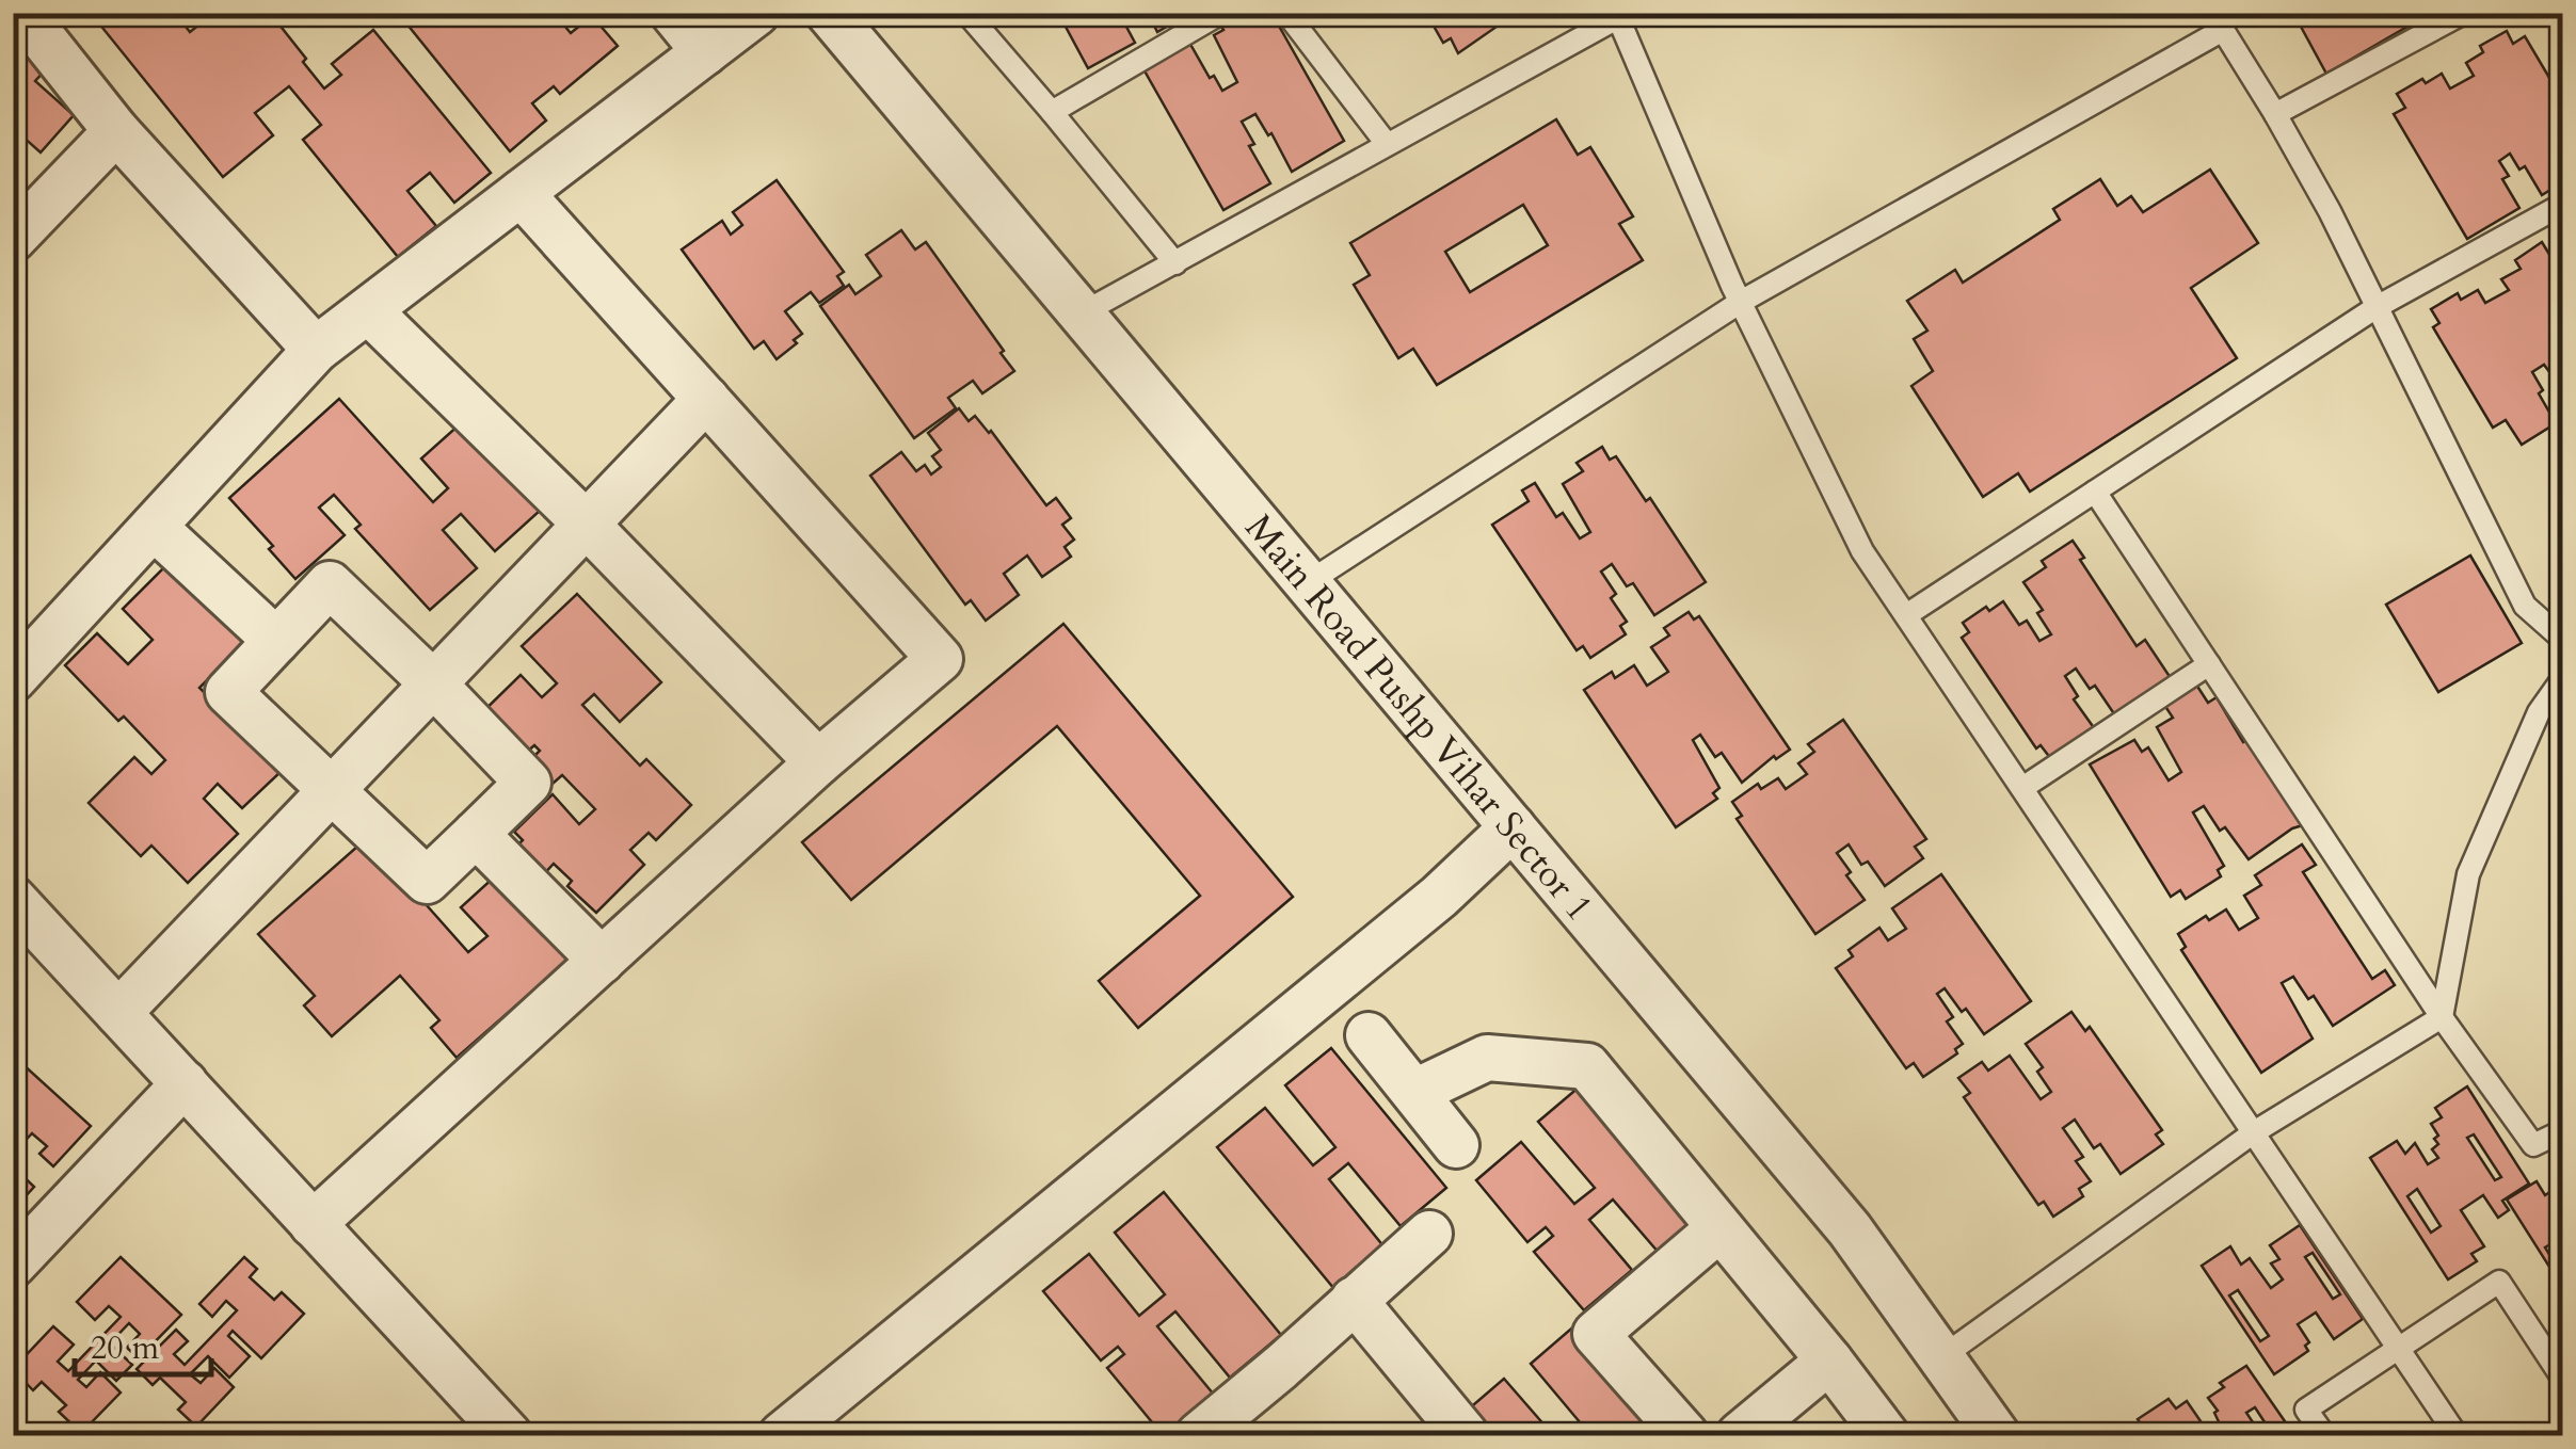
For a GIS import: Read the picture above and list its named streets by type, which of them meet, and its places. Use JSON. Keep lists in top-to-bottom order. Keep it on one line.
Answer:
{"streets":{"street":["Main Road Pushp Vihar Sector 1"]},"scale_bar":"20 m"}
